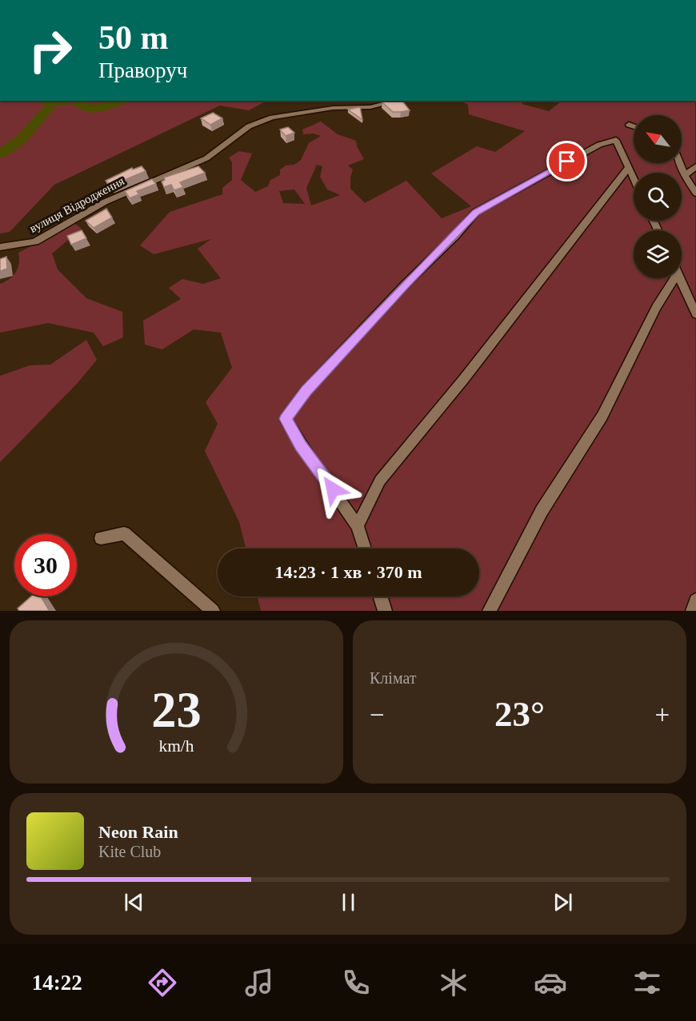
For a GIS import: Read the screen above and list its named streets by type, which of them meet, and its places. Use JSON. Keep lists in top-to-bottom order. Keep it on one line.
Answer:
{"streets":{"street":["вулиця Відродження"]},"north":"top left","page":{"turn":["50 m","Праворуч"],"limit":"30","trip":"14:23 · 1 хв · 370 m","tile":"Клімат","heat":["−","23°","+"],"song":["Neon Rain","Kite Club"],"tabs":"14:22","gauge":["23","km/h"]}}
